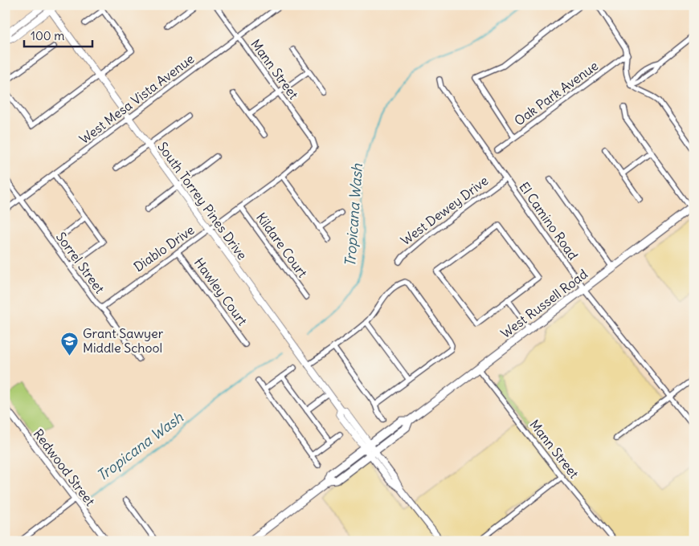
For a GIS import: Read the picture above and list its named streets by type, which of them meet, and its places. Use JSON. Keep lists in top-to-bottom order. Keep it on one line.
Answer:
{"streets":{"main road":["South Torrey Pines Drive","West Russell Road"],"street":["Mann Street","Oak Park Avenue","West Mesa Vista Avenue","West Dewey Drive","El Camino Road","Kildare Court","Diablo Drive","Sorrel Street","Hawley Court","Redwood Street"]},"crossings":[["Mann Street","West Mesa Vista Avenue"],["Mann Street","Diablo Drive"],["Mann Street","West Russell Road"],["West Mesa Vista Avenue","South Torrey Pines Drive"],["West Mesa Vista Avenue","Sorrel Street"],["South Torrey Pines Drive","Diablo Drive"],["South Torrey Pines Drive","West Russell Road"],["West Dewey Drive","El Camino Road"],["El Camino Road","West Russell Road"],["Kildare Court","Diablo Drive"],["Diablo Drive","Sorrel Street"],["Diablo Drive","Hawley Court"]],"water":["Tropicana Wash"],"places":{"school or university":["Grant Sawyer Middle School"]},"scale_bar":"100 m"}
